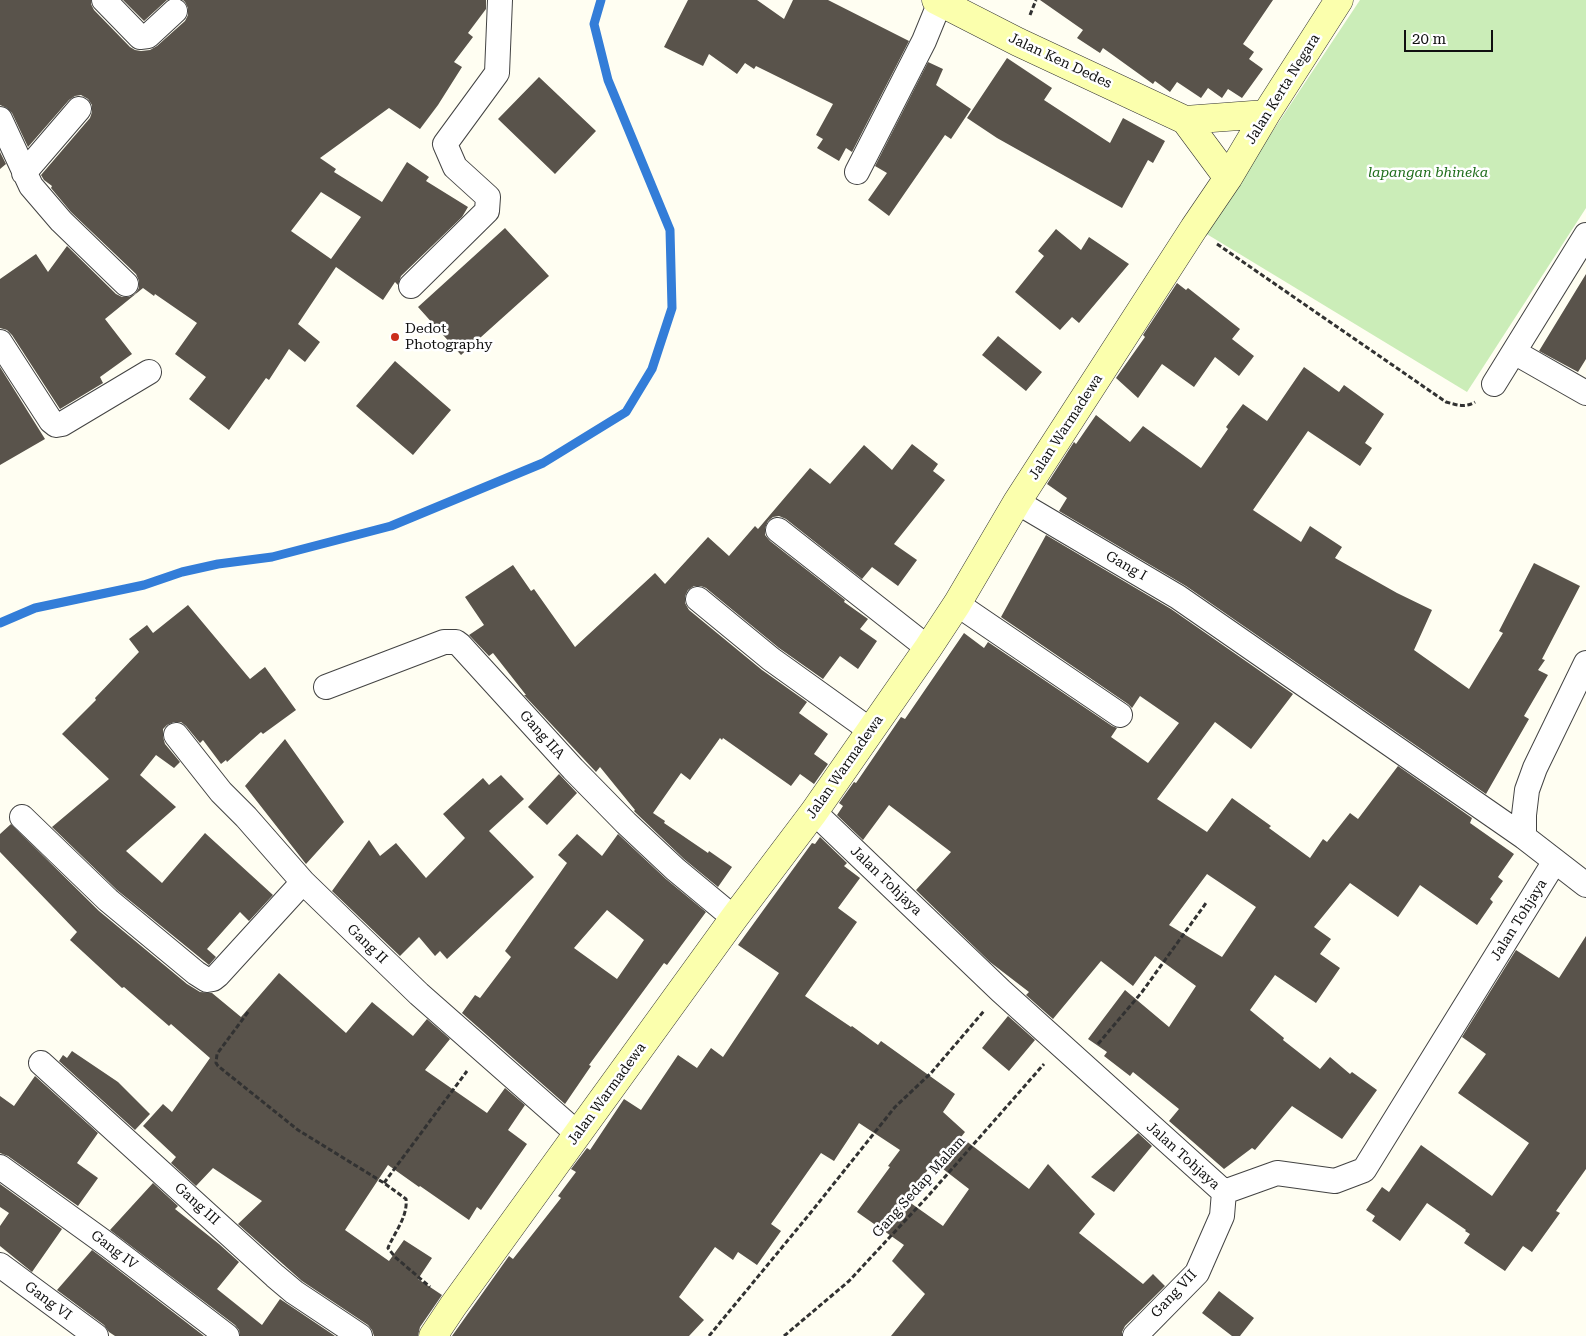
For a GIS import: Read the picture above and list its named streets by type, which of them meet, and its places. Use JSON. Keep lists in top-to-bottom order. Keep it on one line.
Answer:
{"streets":{"street":["Jalan Ken Dedes","Jalan Kerta Negara","Jalan Warmadewa","Gang I","Gang IIA","Jalan Tohjaya","Gang II","Gang III","Gang IV","Gang VII","Gang VI"],"path":["Gang Sedap Malam"]},"crossings":[["Jalan Ken Dedes","Jalan Kerta Negara"],["Jalan Ken Dedes","Jalan Warmadewa"],["Jalan Kerta Negara","Jalan Warmadewa"],["Jalan Warmadewa","Gang I"],["Jalan Warmadewa","Gang IIA"],["Jalan Warmadewa","Jalan Tohjaya"],["Jalan Warmadewa","Gang II"],["Gang I","Jalan Tohjaya"],["Jalan Tohjaya","Gang Sedap Malam"],["Jalan Tohjaya","Gang VII"]],"parks":["lapangan bhineka"],"places":["Dedot Photography"],"scale_bar":"20 m"}
